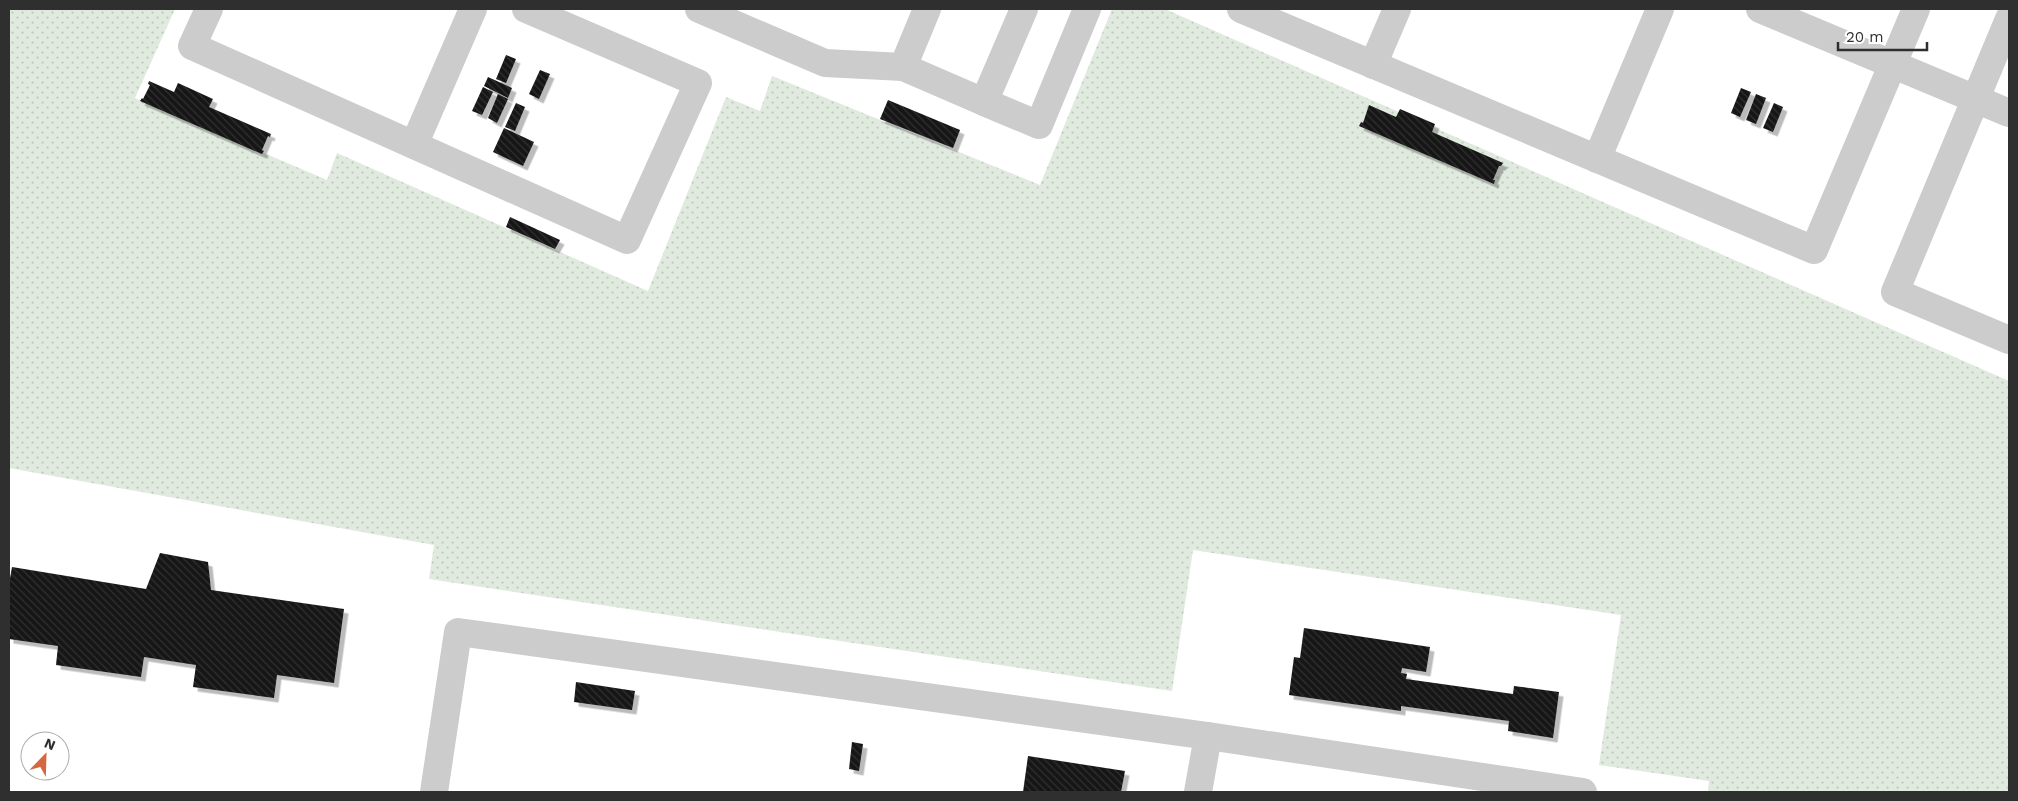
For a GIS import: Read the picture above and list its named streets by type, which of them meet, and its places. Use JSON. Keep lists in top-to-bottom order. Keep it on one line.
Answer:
{"scale_bar":"20 m","north":"top right"}
